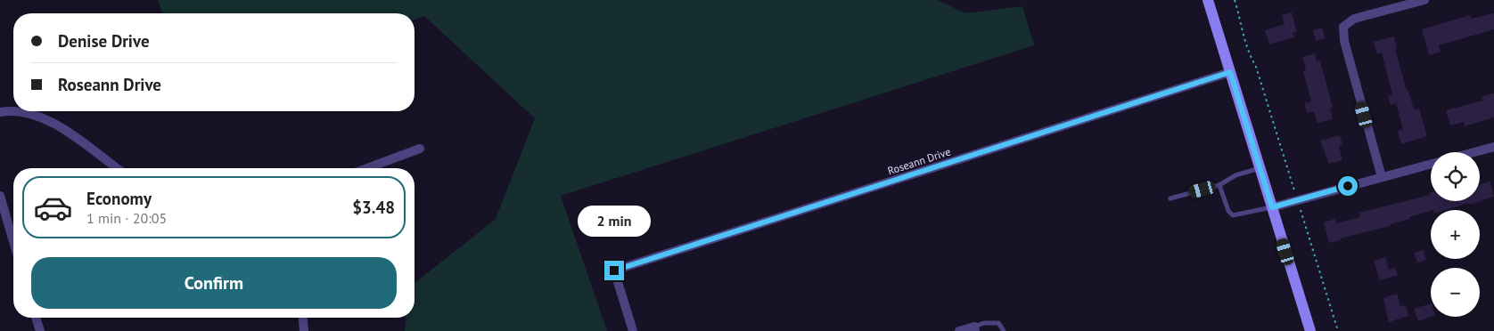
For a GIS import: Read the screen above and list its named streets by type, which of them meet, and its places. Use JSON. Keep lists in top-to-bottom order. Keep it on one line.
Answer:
{"streets":{"street":["Roseann Drive"]},"page":{"banner":["Denise Drive","Roseann Drive"],"map_buttons":["+","−"],"list":[{"name":"Economy","note":"1 min · 20:05","value":"$3.48"}],"bubble":"2 min","buttons":"Confirm"}}
